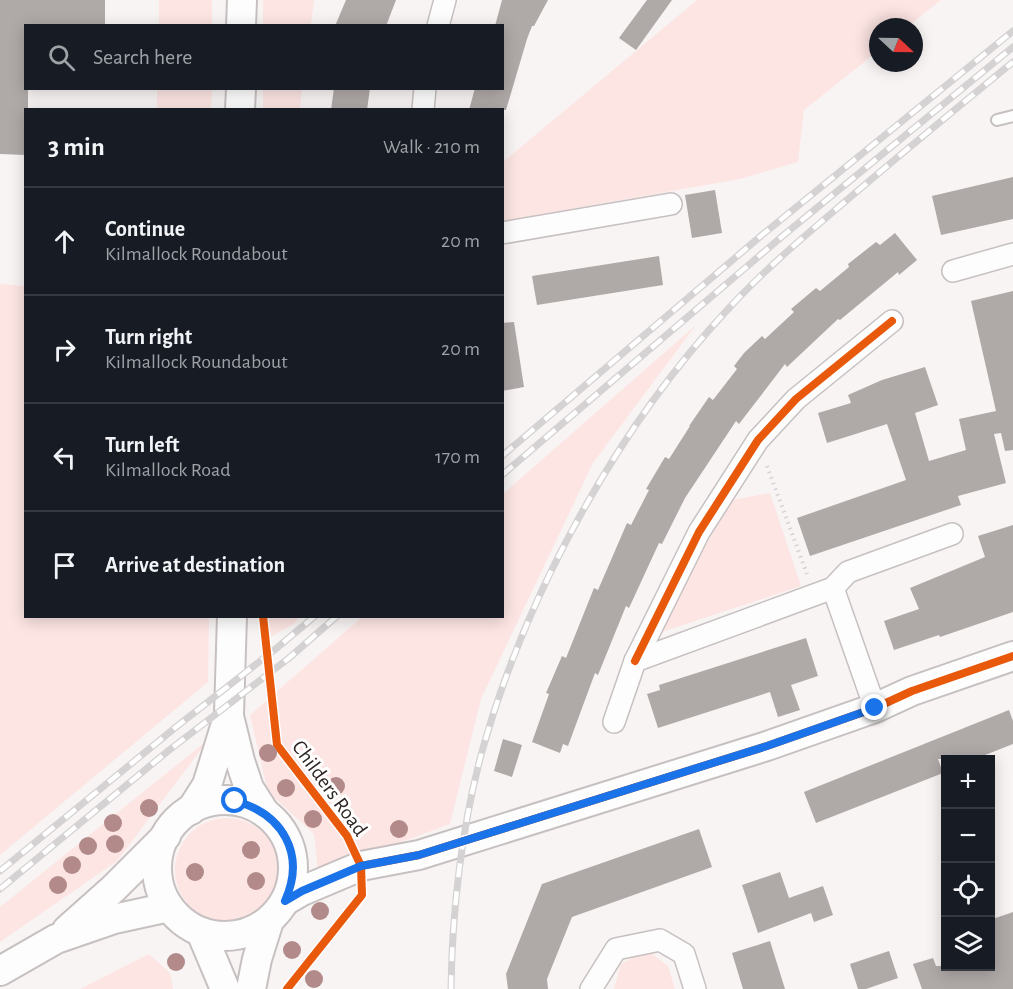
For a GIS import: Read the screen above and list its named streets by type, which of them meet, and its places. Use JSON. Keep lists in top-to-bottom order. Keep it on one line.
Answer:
{"streets":{"cycle path":["Childers Road"]},"north":"right","page":{"search":"Search here","heading":["3 min","Walk · 210 m"],"list":[["Continue","Kilmallock Roundabout","20 m"],["Turn right","Kilmallock Roundabout","20 m"],["Turn left","Kilmallock Road","170 m"],"Arrive at destination"],"map_buttons":["+","−"]}}
